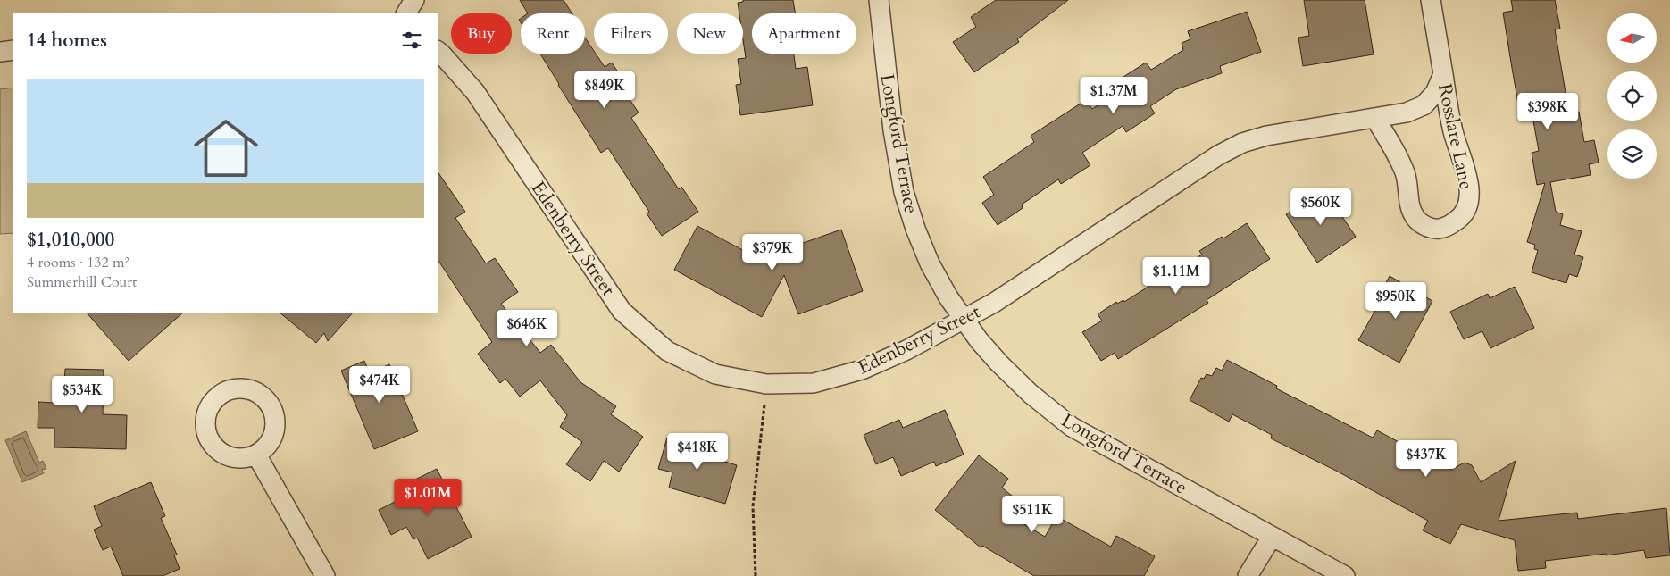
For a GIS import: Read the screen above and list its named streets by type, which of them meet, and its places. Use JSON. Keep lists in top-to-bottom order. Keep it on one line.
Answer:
{"streets":{"street":["Rosslare Lane","Longford Terrace","Edenberry Street"]},"crossings":[["Rosslare Lane","Edenberry Street"],["Longford Terrace","Edenberry Street"]],"north":"left","page":{"chip":["Buy","Rent","Filters","New","Apartment"],"heading":"14 homes","list":[{"name":"$1,010,000","note":"4 rooms · 132 m² · Summerhill Court"}],"price":["$849K","$1.37M","$398K","$560K","$379K","$1.11M","$950K","$646K","$474K","$534K","$418K","$437K","$1.01M","$511K"]}}
